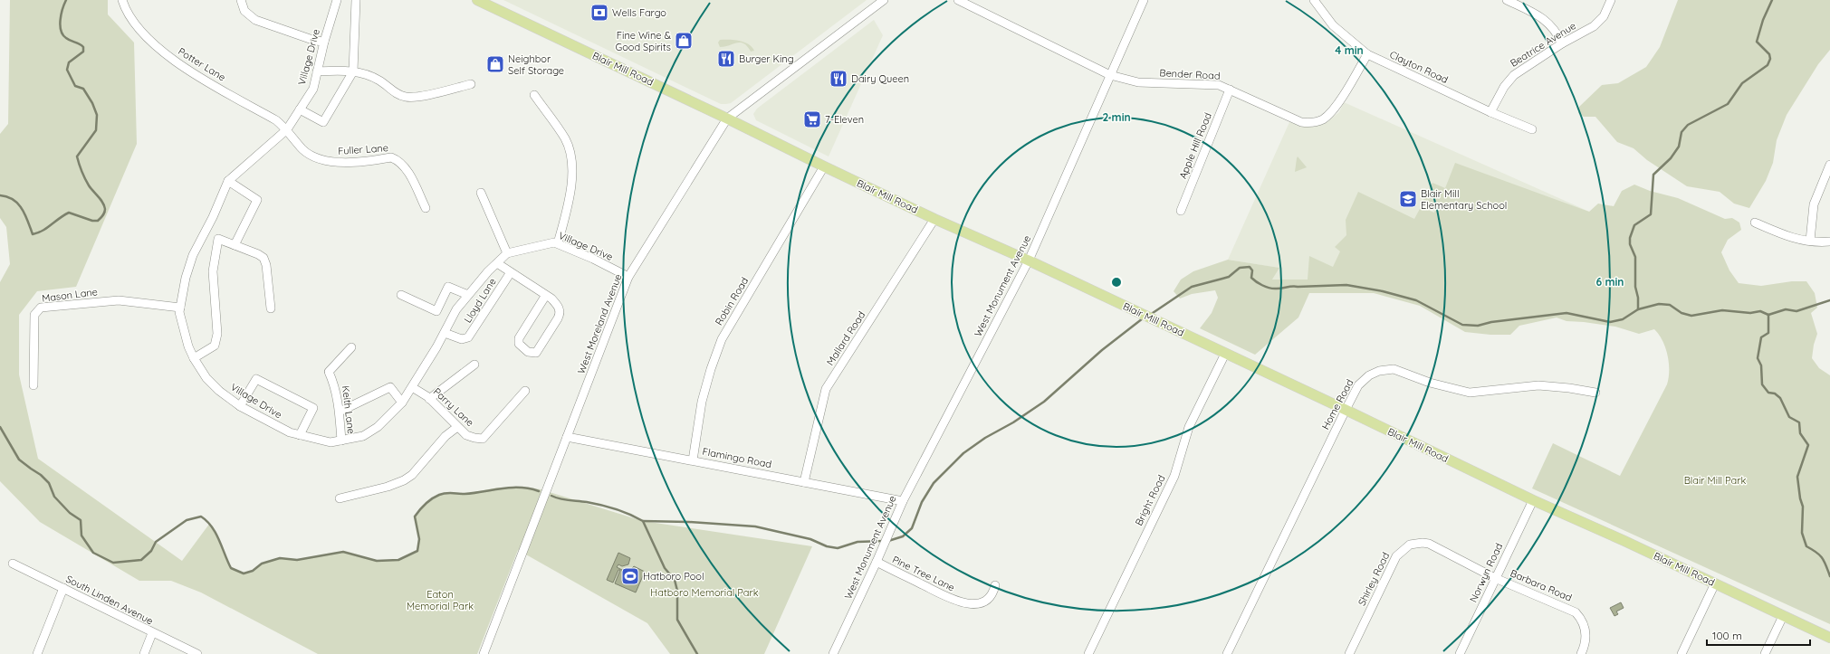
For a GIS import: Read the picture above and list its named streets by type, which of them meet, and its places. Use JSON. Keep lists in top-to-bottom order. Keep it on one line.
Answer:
{"streets":{"main road":["Blair Mill Road"],"street":["Beatrice Avenue","Village Drive","Potter Lane","Clayton Road","Bender Road","Apple Hill Road","Fuller Lane","West Monument Avenue","Mason Lane","Lloyd Lane","Robin Road","West Moreland Avenue","Mallard Road","Home Road","Parry Lane","Keith Lane","Flamingo Road","Bright Road","Norwyn Road","Pine Tree Lane","Shirley Road","Barbara Road","South Linden Avenue"]},"crossings":[["Beatrice Avenue","Clayton Road"],["Village Drive","Potter Lane"],["Village Drive","Fuller Lane"],["Village Drive","Mason Lane"],["Village Drive","Lloyd Lane"],["Village Drive","West Moreland Avenue"],["Village Drive","Parry Lane"],["Village Drive","Keith Lane"],["Potter Lane","Fuller Lane"],["Clayton Road","Bender Road"],["Blair Mill Road","West Monument Avenue"],["Blair Mill Road","Robin Road"],["Blair Mill Road","West Moreland Avenue"],["Blair Mill Road","Mallard Road"],["Blair Mill Road","Home Road"],["Blair Mill Road","Bright Road"],["Blair Mill Road","Norwyn Road"],["Bender Road","Apple Hill Road"],["Bender Road","West Monument Avenue"],["West Monument Avenue","Flamingo Road"],["West Monument Avenue","Pine Tree Lane"],["Robin Road","Flamingo Road"],["West Moreland Avenue","Flamingo Road"],["Mallard Road","Flamingo Road"],["Norwyn Road","Shirley Road"],["Norwyn Road","Barbara Road"],["Shirley Road","Barbara Road"]],"parks":["Blair Mill Park","Hatboro Memorial Park","Eaton Memorial Park"],"places":{"bank":["Wells Fargo"],"shop":["Fine Wine & Good Spirits","Neighbor Self Storage"],"restaurant":["Burger King","Dairy Queen"],"supermarket":["7-Eleven"],"school or university":["Blair Mill Elementary School"],"sports":["Hatboro Pool"]},"scale_bar":"100 m","rings":["4 min","2 min","6 min"]}
